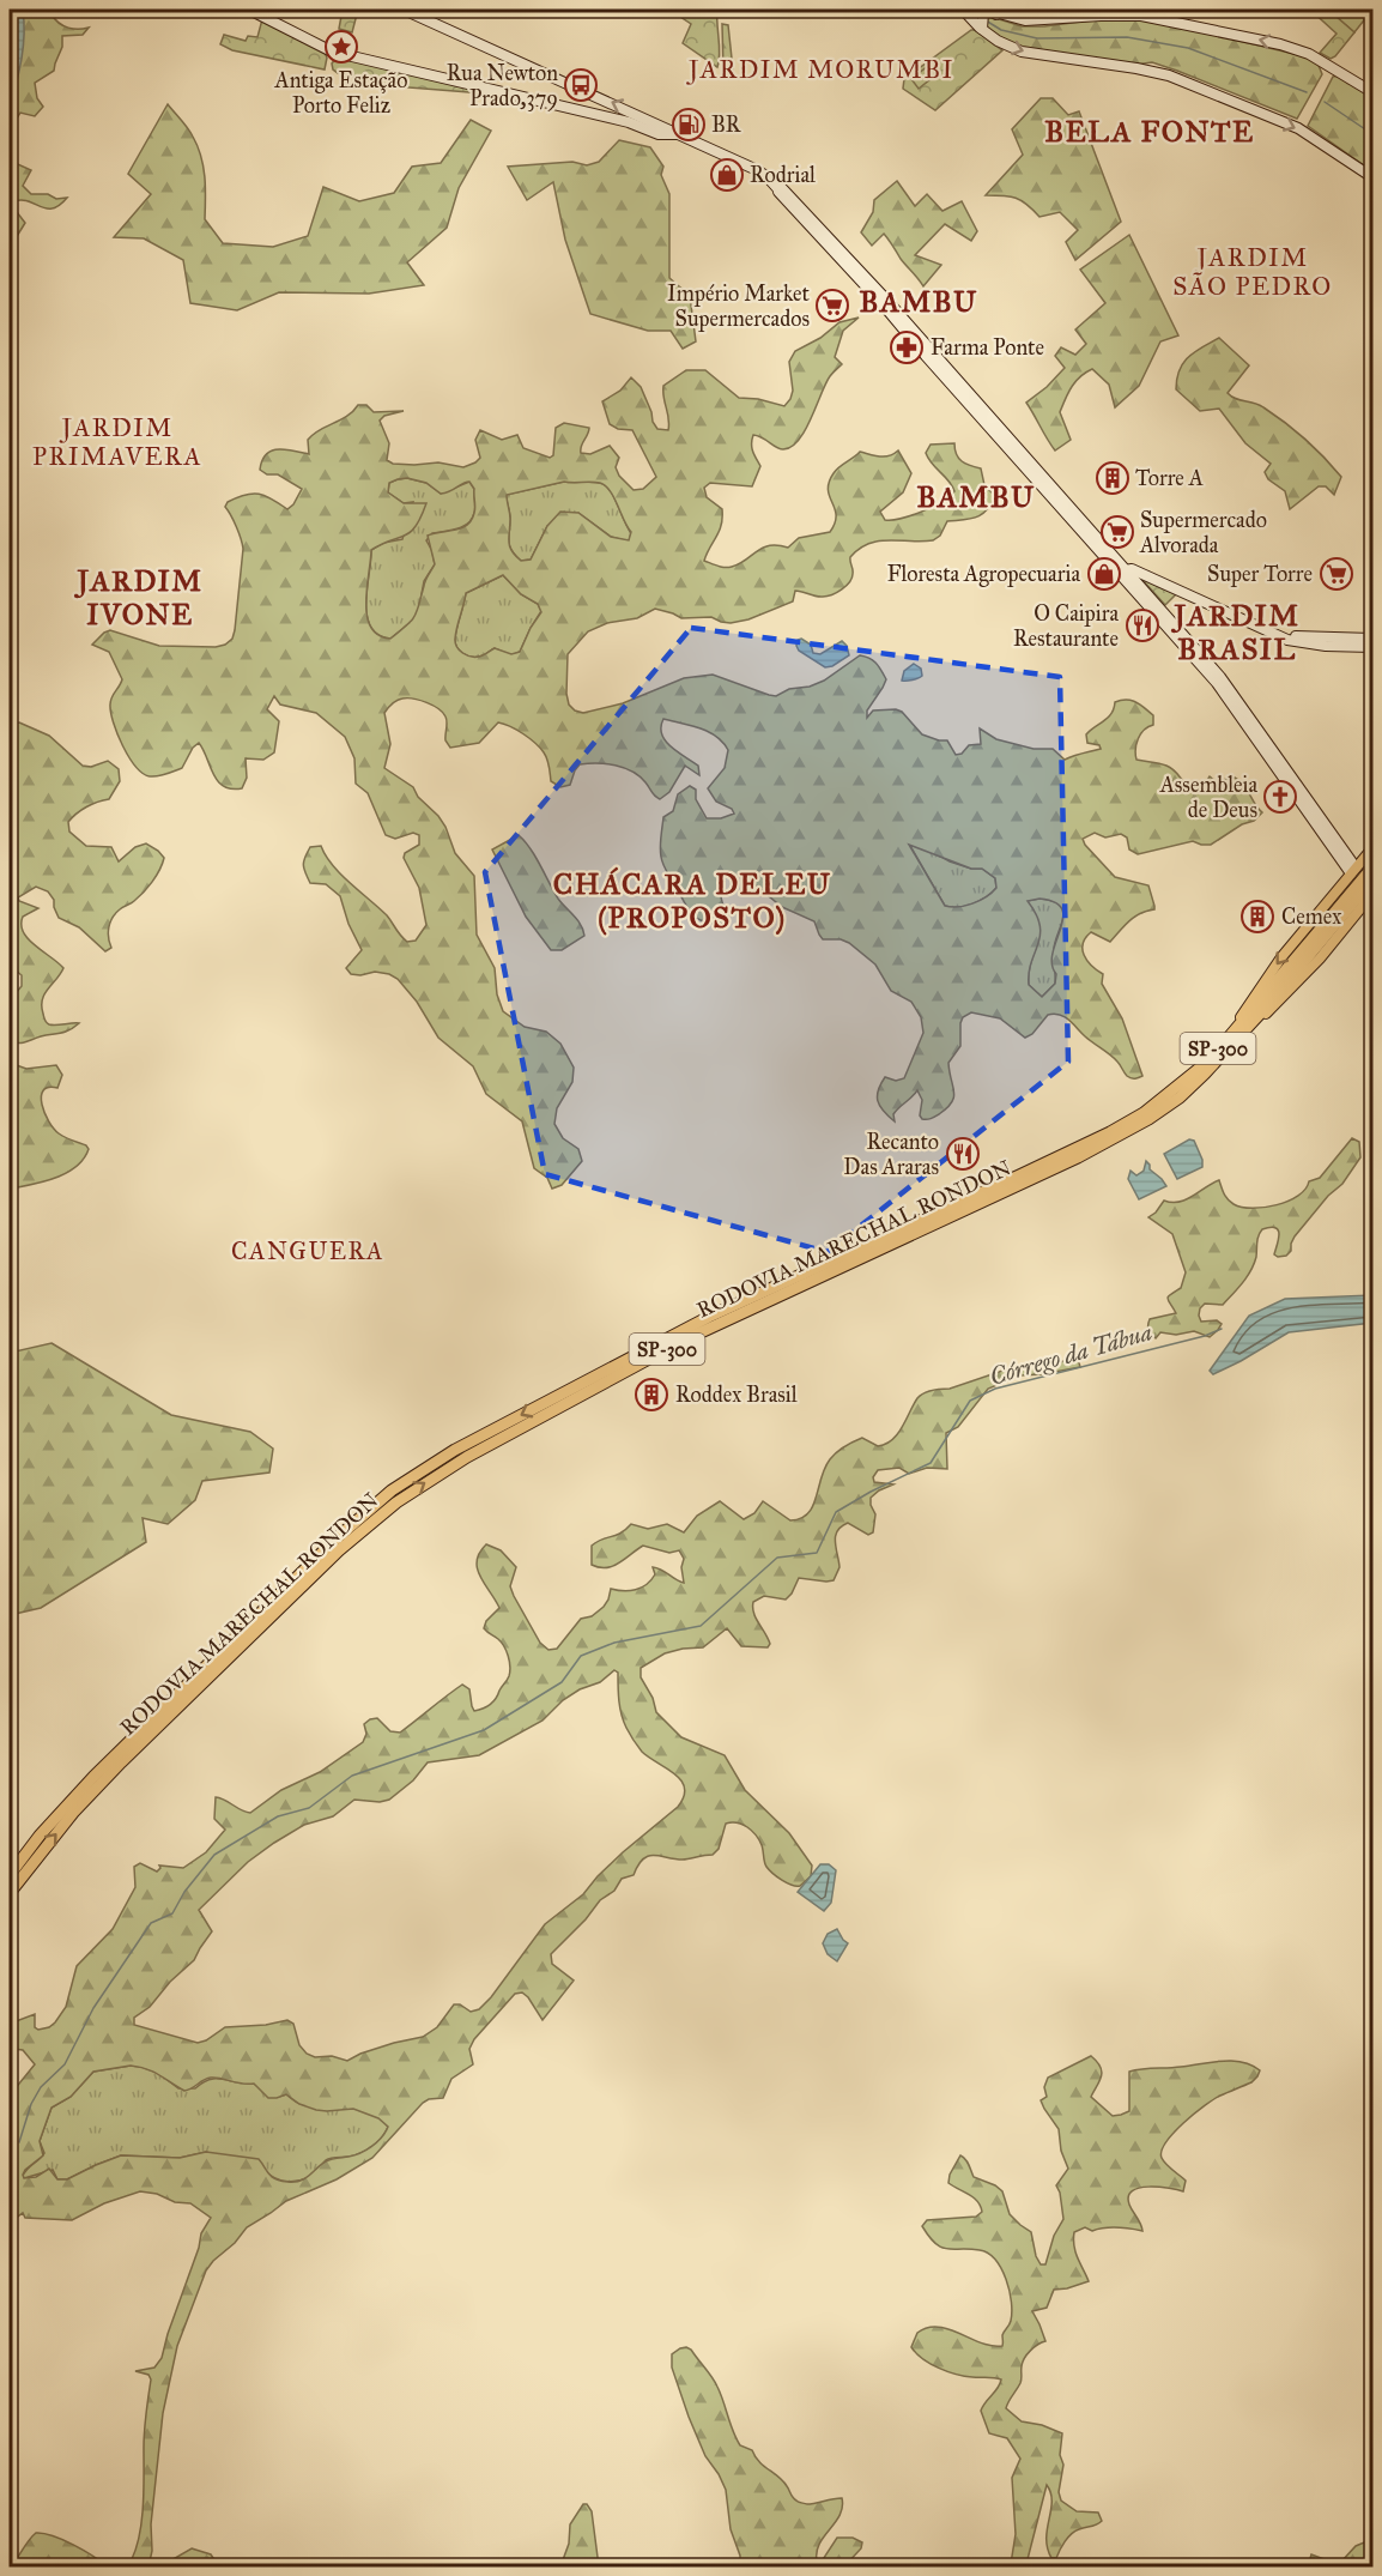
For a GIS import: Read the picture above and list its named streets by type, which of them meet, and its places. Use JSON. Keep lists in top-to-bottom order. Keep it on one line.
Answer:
{"streets":{"highway":["SP-300","RODOVIA MARECHAL RONDON"]},"districts":["JARDIM MORUMBI","BELA FONTE","JARDIM SÃO PEDRO","BAMBU","JARDIM PRIMAVERA","BAMBU","JARDIM IVONE","JARDIM BRASIL","CHÁCARA DELEU (PROPOSTO)","CANGUERA"],"water":["Córrego da Tábua"],"places":{"place":["Antiga Estação Porto Feliz"],"bus stop":["Rua Newton Prado,379"],"fuel station":["BR"],"shop":["Rodrial","Floresta Agropecuaria"],"supermarket":["Império Market Supermercados","Supermercado Alvorada","Super Torre"],"pharmacy":["Farma Ponte"],"building":["Torre A","Cemex","Roddex Brasil"],"restaurant":["O Caipira Restaurante","Recanto Das Araras"],"church":["Assembleia de Deus"]}}
